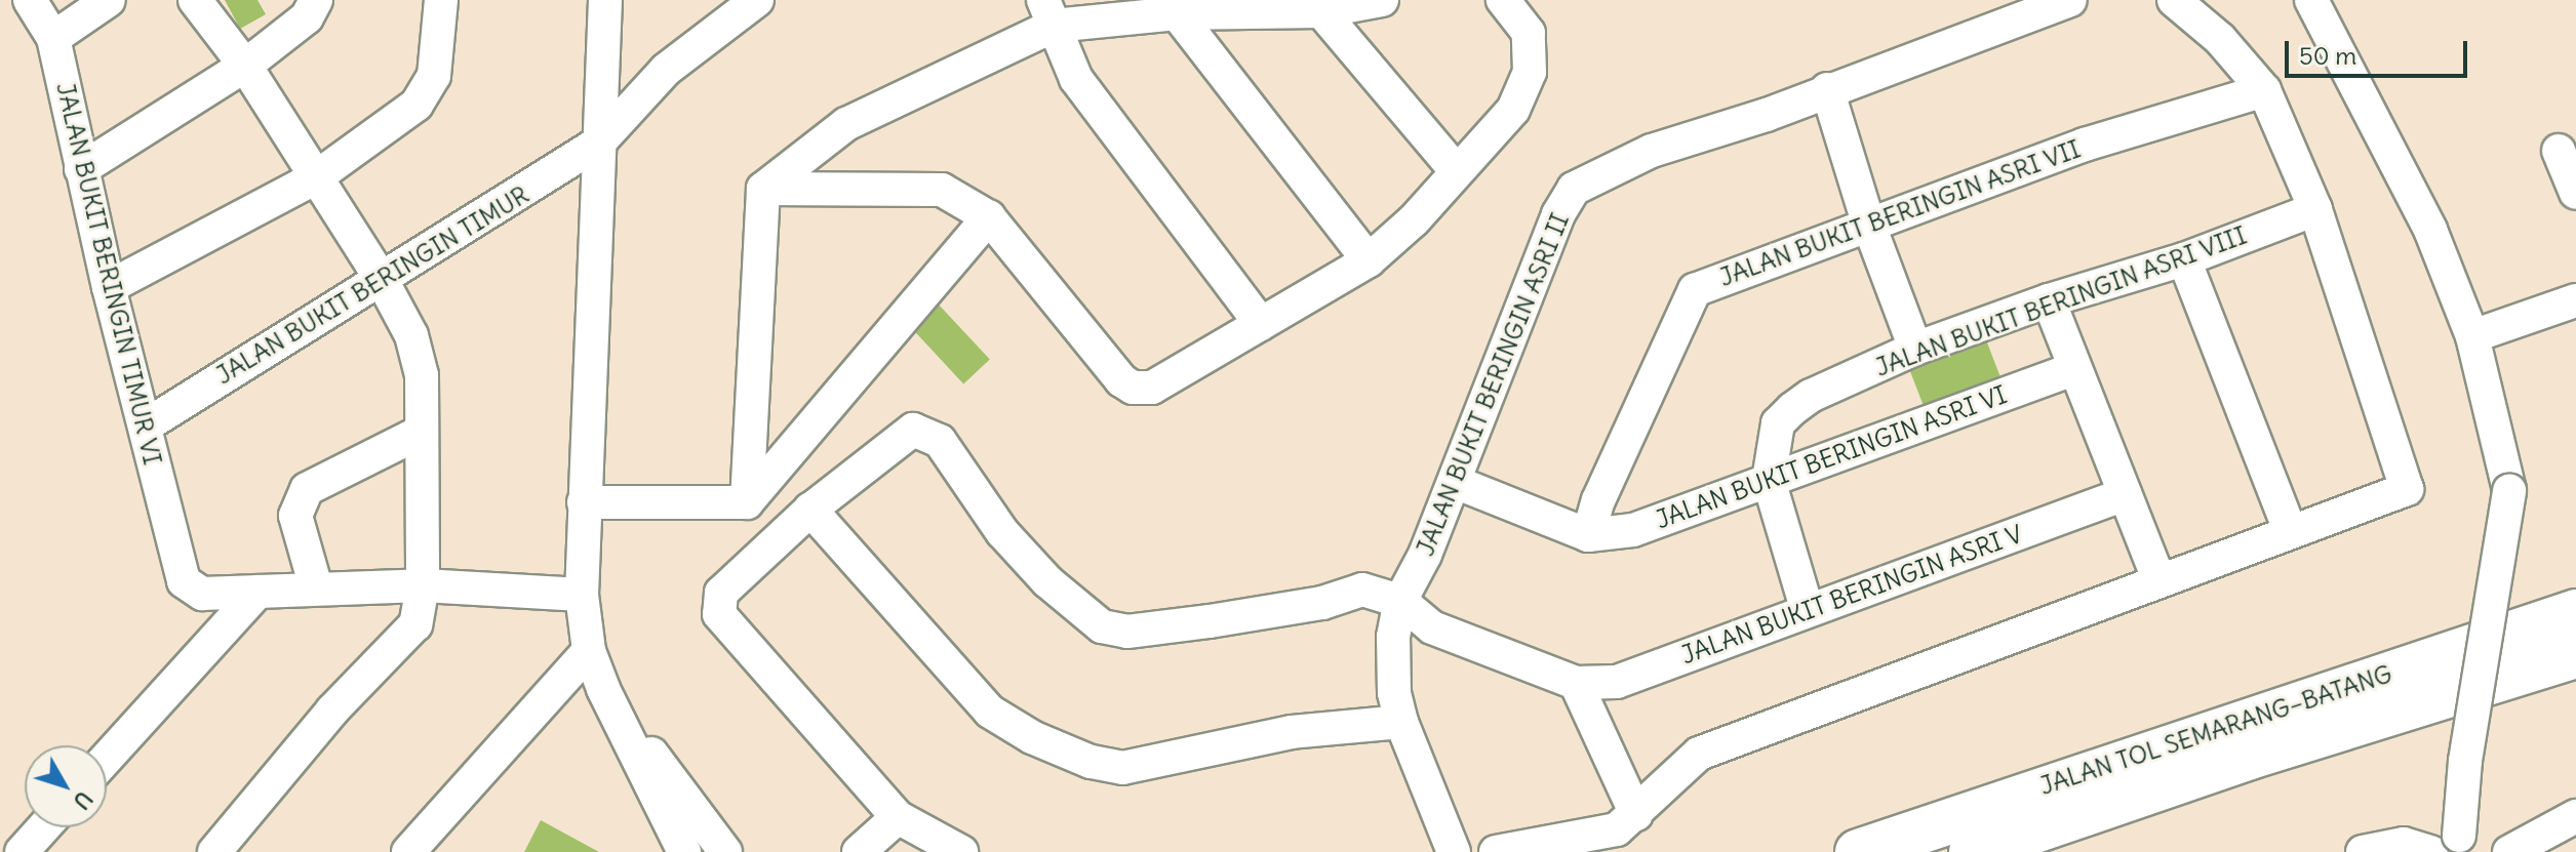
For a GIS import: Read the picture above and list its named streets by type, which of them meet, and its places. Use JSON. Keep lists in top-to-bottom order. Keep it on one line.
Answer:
{"streets":{"highway":["JALAN TOL SEMARANG–BATANG"],"street":["JALAN BUKIT BERINGIN ASRI VII","JALAN BUKIT BERINGIN TIMUR VI","JALAN BUKIT BERINGIN TIMUR","JALAN BUKIT BERINGIN ASRI VIII","JALAN BUKIT BERINGIN ASRI II","JALAN BUKIT BERINGIN ASRI VI","JALAN BUKIT BERINGIN ASRI V"]},"crossings":[["JALAN BUKIT BERINGIN ASRI VII","JALAN BUKIT BERINGIN ASRI VI"],["JALAN BUKIT BERINGIN TIMUR VI","JALAN BUKIT BERINGIN TIMUR"],["JALAN BUKIT BERINGIN ASRI VIII","JALAN BUKIT BERINGIN ASRI VI"],["JALAN BUKIT BERINGIN ASRI II","JALAN BUKIT BERINGIN ASRI V"]],"scale_bar":"50 m","north":"bottom right"}
